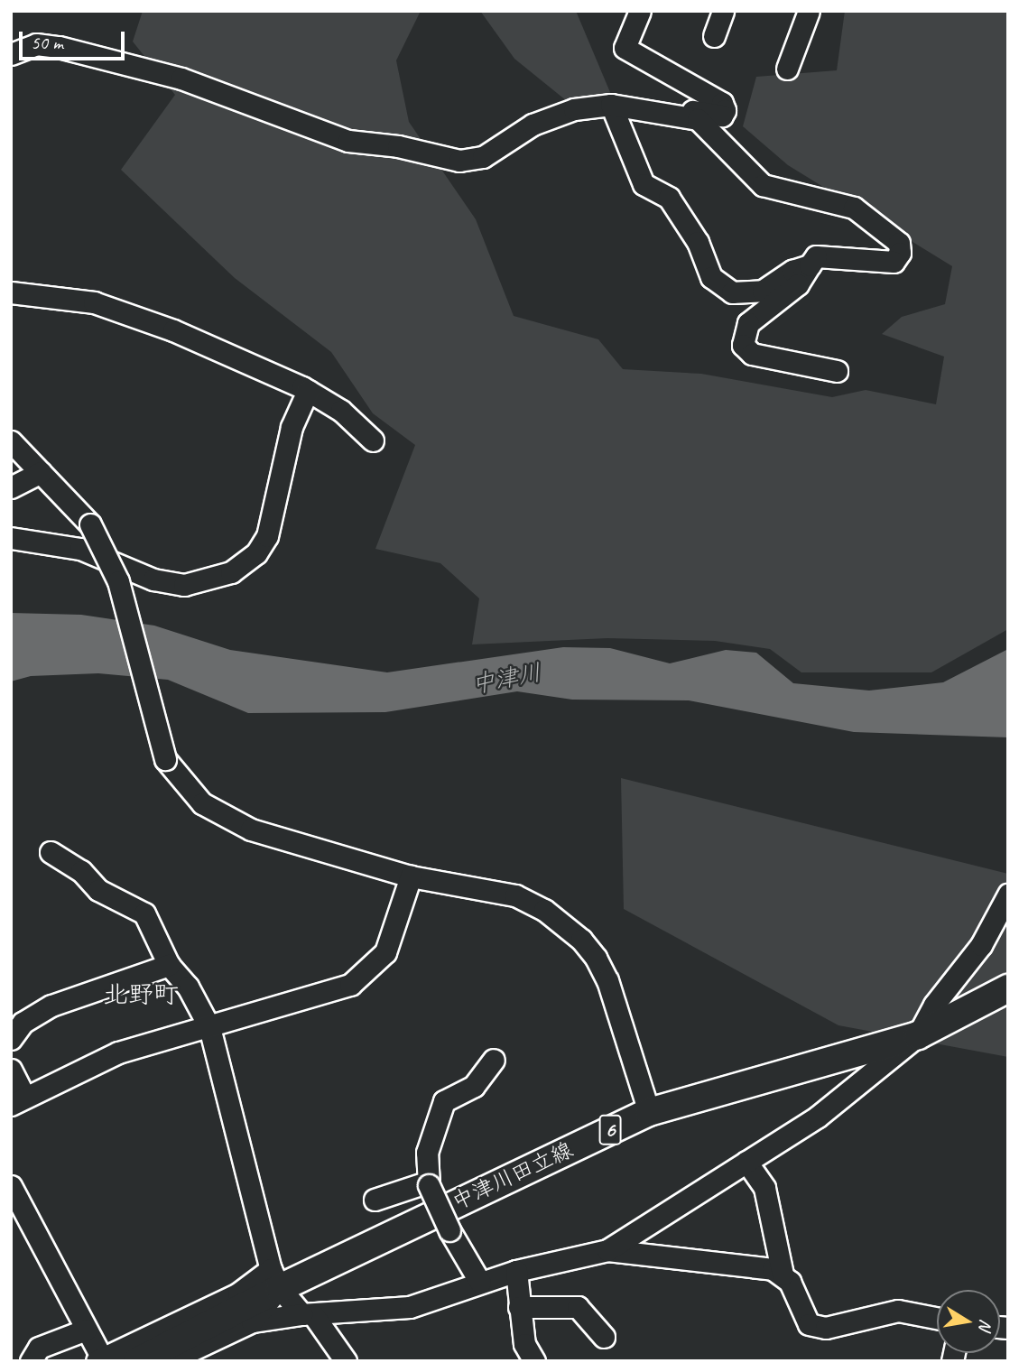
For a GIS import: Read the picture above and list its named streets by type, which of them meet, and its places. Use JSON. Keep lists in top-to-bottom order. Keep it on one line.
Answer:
{"streets":{"main road":["6","中津川田立線"]},"districts":["北野町"],"water":["中津川"],"scale_bar":"50 m","north":"right"}
